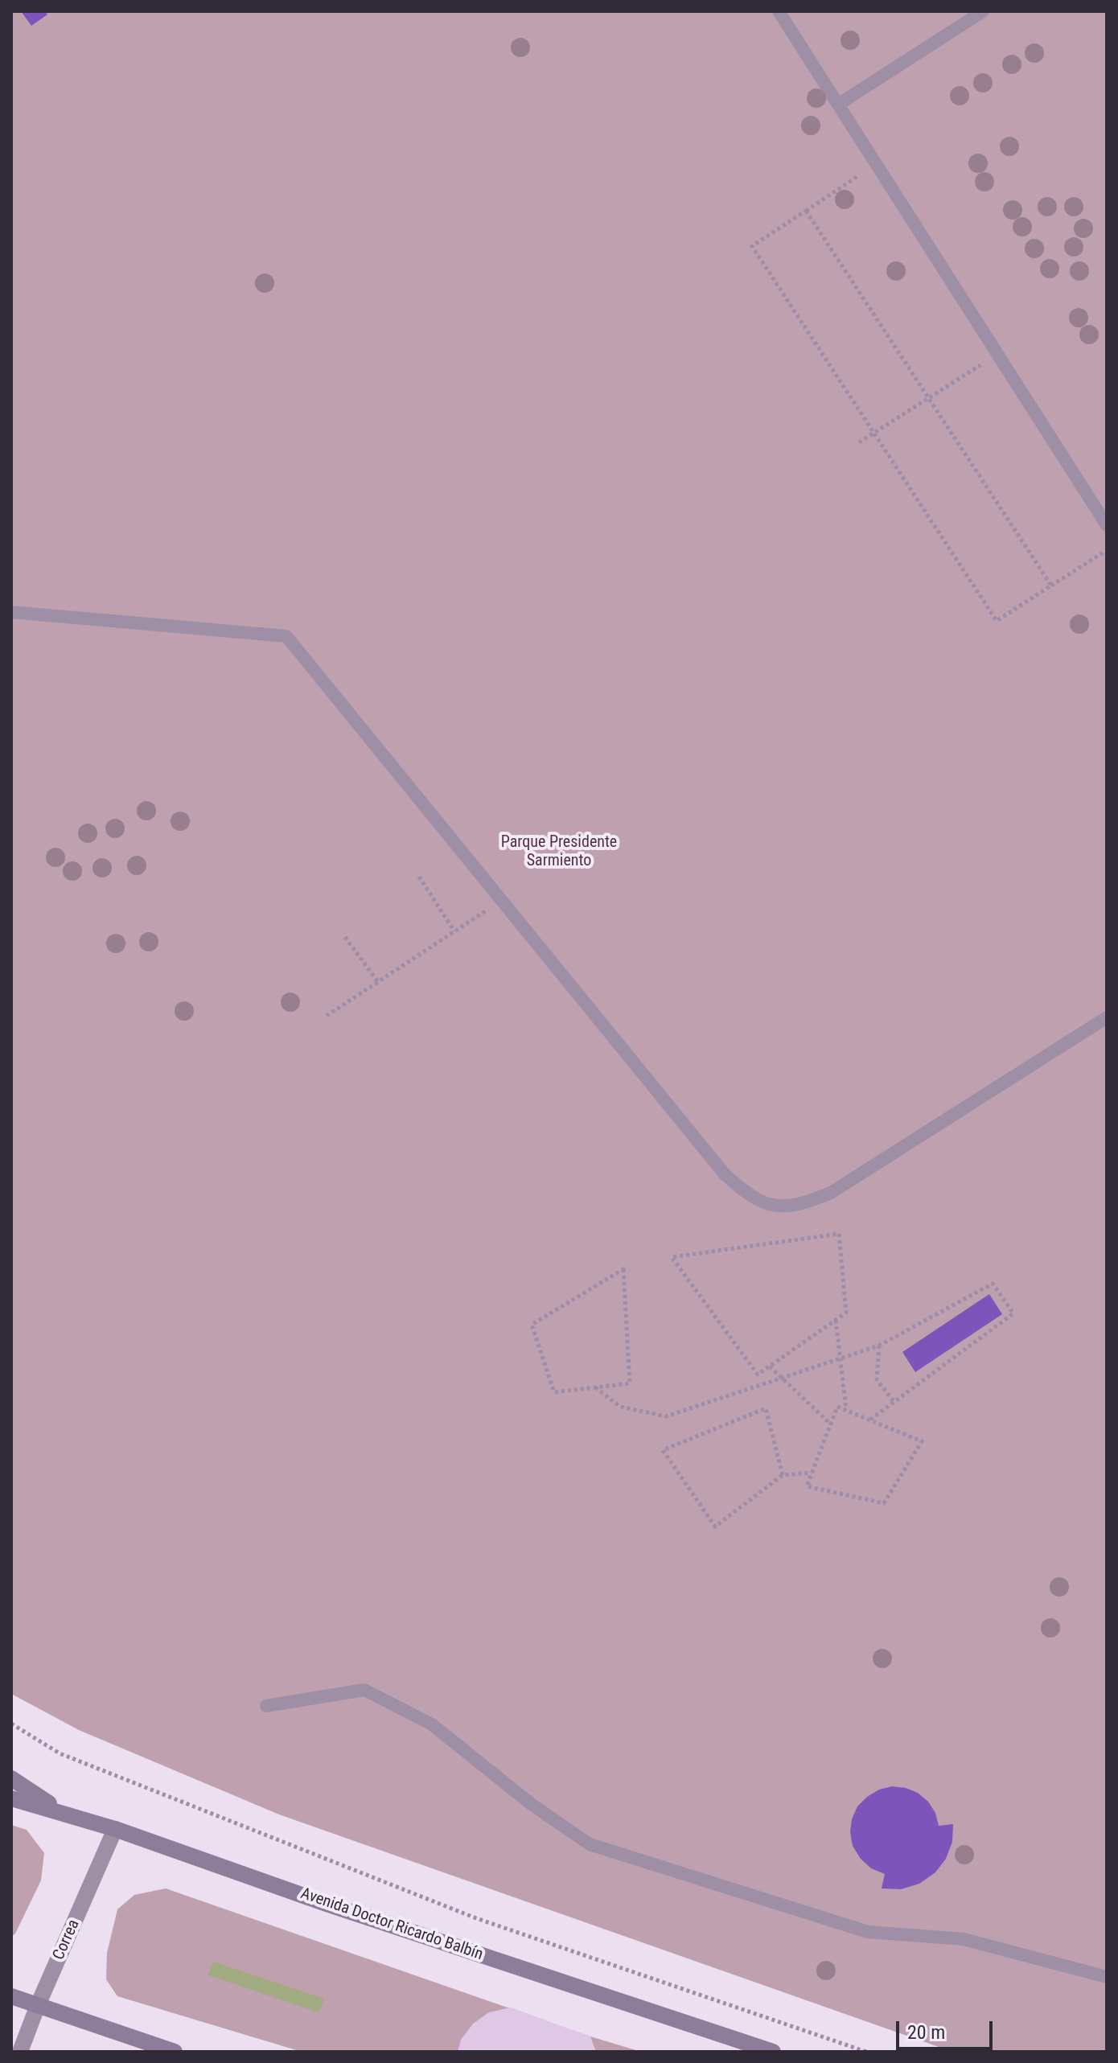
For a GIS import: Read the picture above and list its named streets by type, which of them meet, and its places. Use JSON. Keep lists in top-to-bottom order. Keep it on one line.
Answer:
{"streets":{"main road":["Avenida Doctor Ricardo Balbín"],"street":["Correa"]},"crossings":[["Avenida Doctor Ricardo Balbín","Correa"]],"parks":["Parque Presidente Sarmiento"],"scale_bar":"20 m"}
